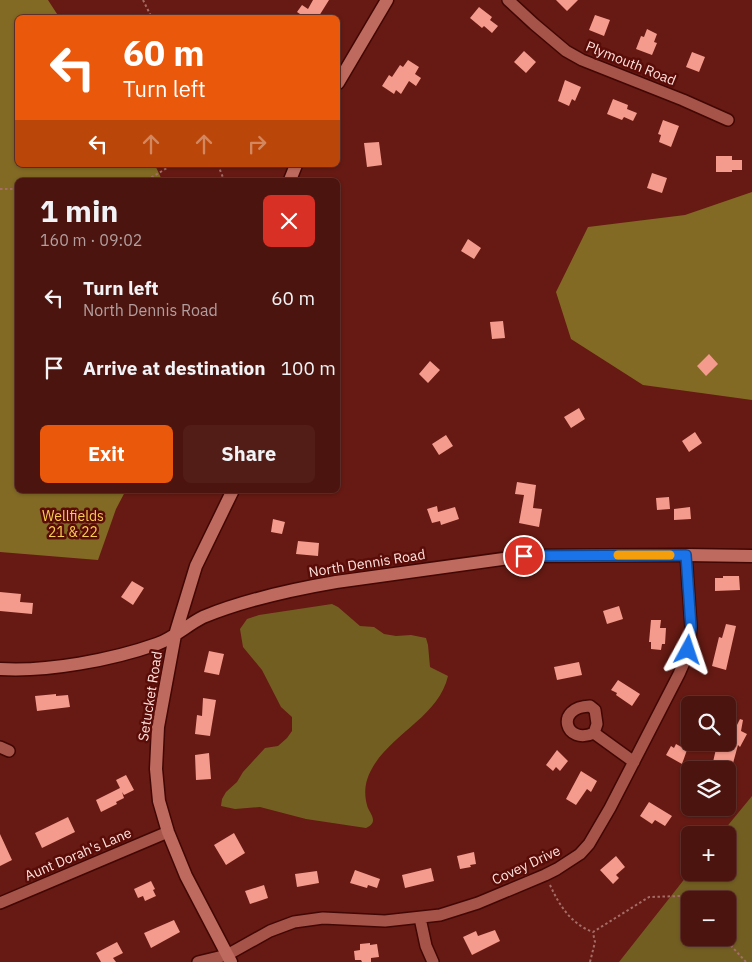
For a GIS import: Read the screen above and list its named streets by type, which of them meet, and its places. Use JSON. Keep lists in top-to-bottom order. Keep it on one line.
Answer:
{"streets":{"main road":["North Dennis Road","Setucket Road"],"street":["Plymouth Road","Aunt Dorah's Lane","Covey Drive"]},"crossings":[["North Dennis Road","Setucket Road"],["North Dennis Road","Covey Drive"],["Setucket Road","Aunt Dorah's Lane"],["Setucket Road","Covey Drive"]],"parks":["Wellfields 21 & 22"],"page":{"turn":["60 m","Turn left"],"heading":["1 min","160 m · 09:02"],"list":[{"name":"Turn left","note":"North Dennis Road","value":"60 m"},{"name":"Arrive at destination","value":"100 m"}],"buttons":["Exit","Share"],"map_buttons":["+","−"]}}
